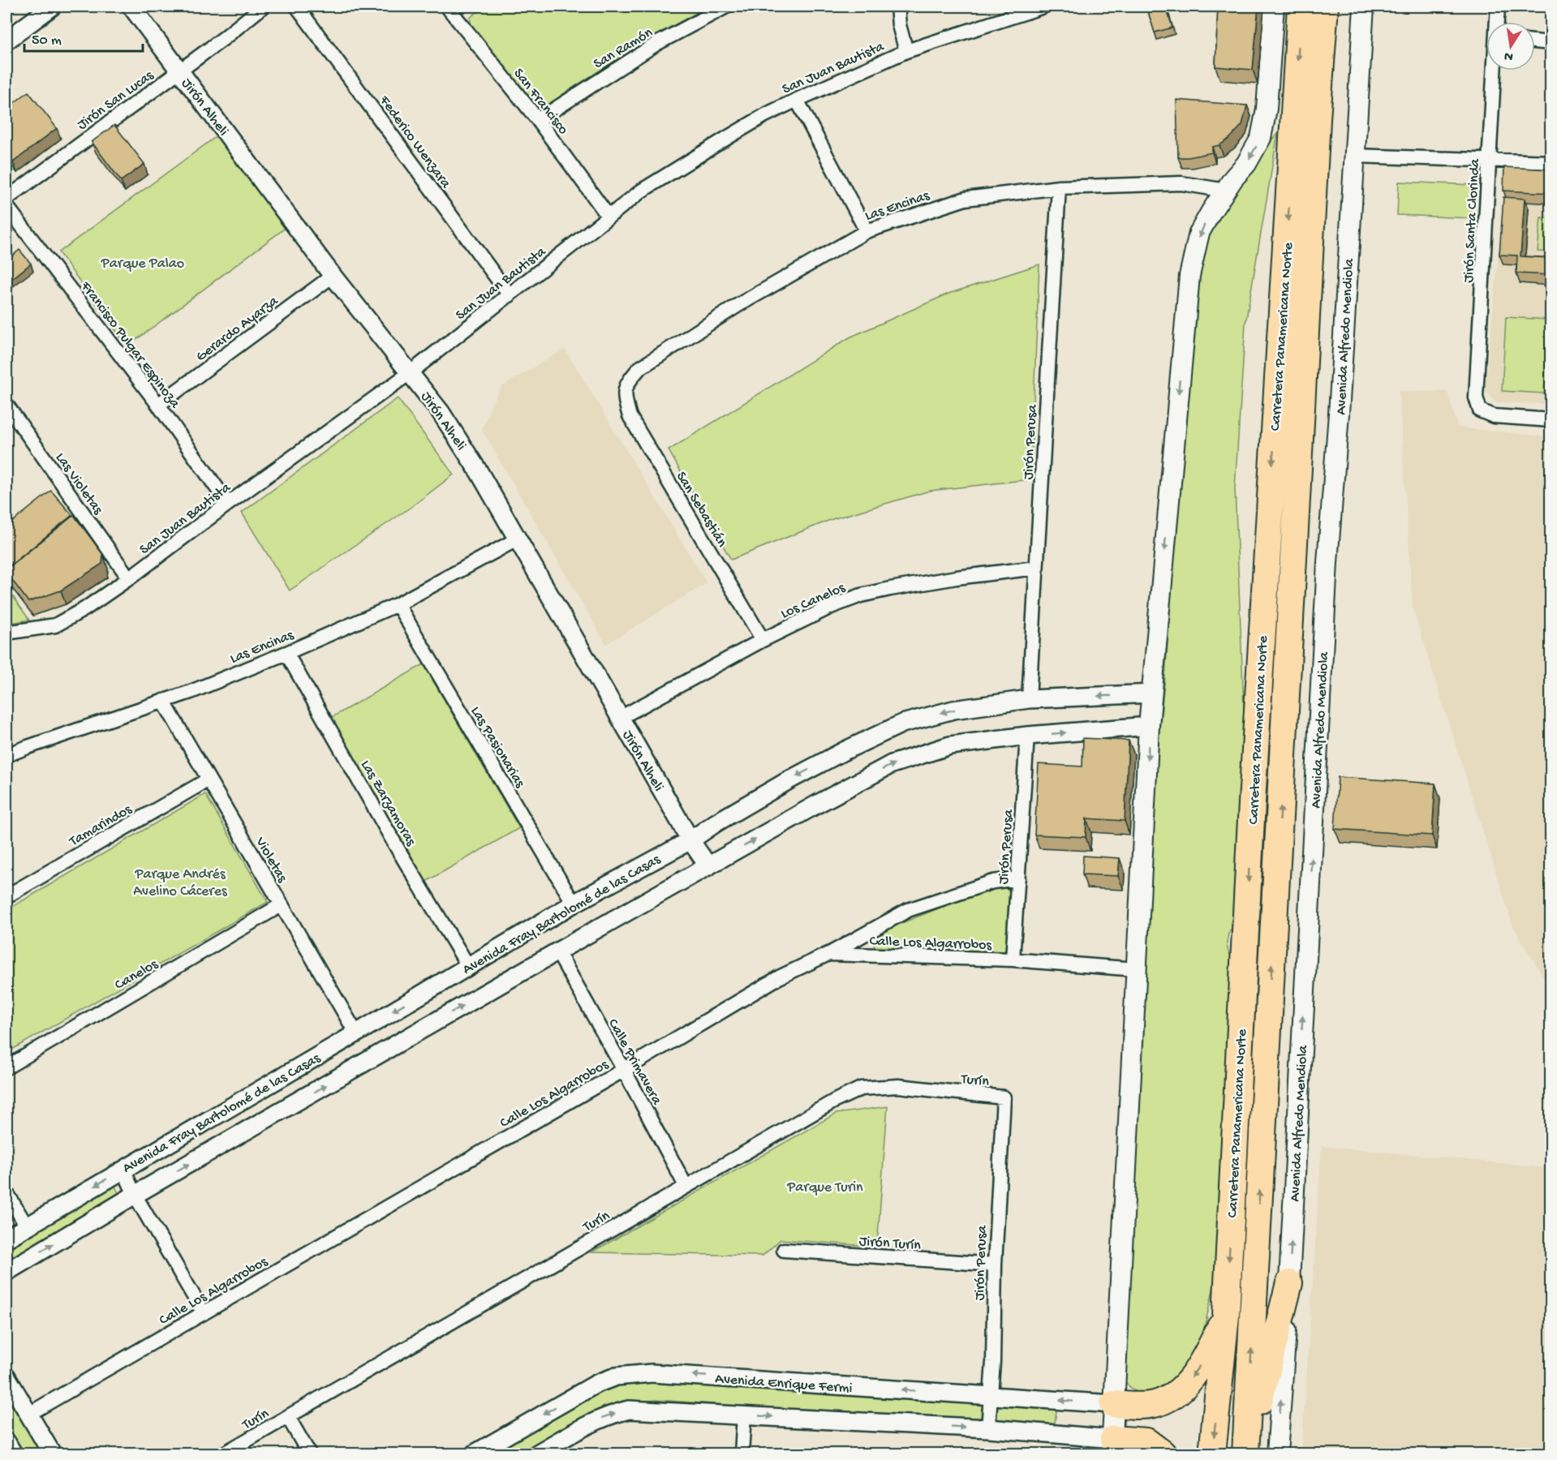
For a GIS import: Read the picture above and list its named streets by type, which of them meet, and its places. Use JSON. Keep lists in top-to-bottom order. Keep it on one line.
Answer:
{"streets":{"highway":["Carretera Panamericana Norte"],"main road":["Avenida Alfredo Mendiola"],"street":["San Ramón","San Juan Bautista","Jirón San Lucas","San Francisco","Jirón Alheli","Federico Wenzara","Las Encinas","Jirón Santa Clorinda","Gerardo Ayarza","Francisco Pulgar Espinoza","Jirón Perusa","Las Violetas","San Sebastián","Los Canelos","Las Pasionarias","Las Zarzamoras","Tamarindos","Violetas","Avenida Fray Bartolomé de las Casas","Calle Los Algarrobos","Canelos","Calle Primavera","Turín","Jirón Turín","Avenida Enrique Fermi"]},"crossings":[["San Ramón","San Francisco"],["San Juan Bautista","San Francisco"],["San Juan Bautista","Jirón Alheli"],["San Juan Bautista","Federico Wenzara"],["San Juan Bautista","Francisco Pulgar Espinoza"],["San Juan Bautista","Las Violetas"],["Jirón San Lucas","Jirón Alheli"],["Jirón Alheli","Las Encinas"],["Jirón Alheli","Gerardo Ayarza"],["Jirón Alheli","Los Canelos"],["Jirón Alheli","Avenida Fray Bartolomé de las Casas"],["Las Encinas","Jirón Perusa"],["Las Encinas","San Sebastián"],["Las Encinas","Las Pasionarias"],["Las Encinas","Las Zarzamoras"],["Las Encinas","Violetas"],["Gerardo Ayarza","Francisco Pulgar Espinoza"],["Jirón Perusa","Los Canelos"],["Jirón Perusa","Avenida Fray Bartolomé de las Casas"],["Jirón Perusa","Calle Los Algarrobos"],["Jirón Perusa","Turín"],["Jirón Perusa","Jirón Turín"],["Jirón Perusa","Avenida Enrique Fermi"],["San Sebastián","Los Canelos"],["Las Pasionarias","Avenida Fray Bartolomé de las Casas"],["Las Zarzamoras","Avenida Fray Bartolomé de las Casas"],["Tamarindos","Violetas"],["Violetas","Avenida Fray Bartolomé de las Casas"],["Violetas","Canelos"],["Avenida Fray Bartolomé de las Casas","Calle Primavera"],["Calle Los Algarrobos","Calle Primavera"],["Calle Primavera","Turín"]],"parks":["Parque Palao","Parque Andrés Avelino Cáceres","Parque Turin"],"scale_bar":"50 m","north":"bottom"}
